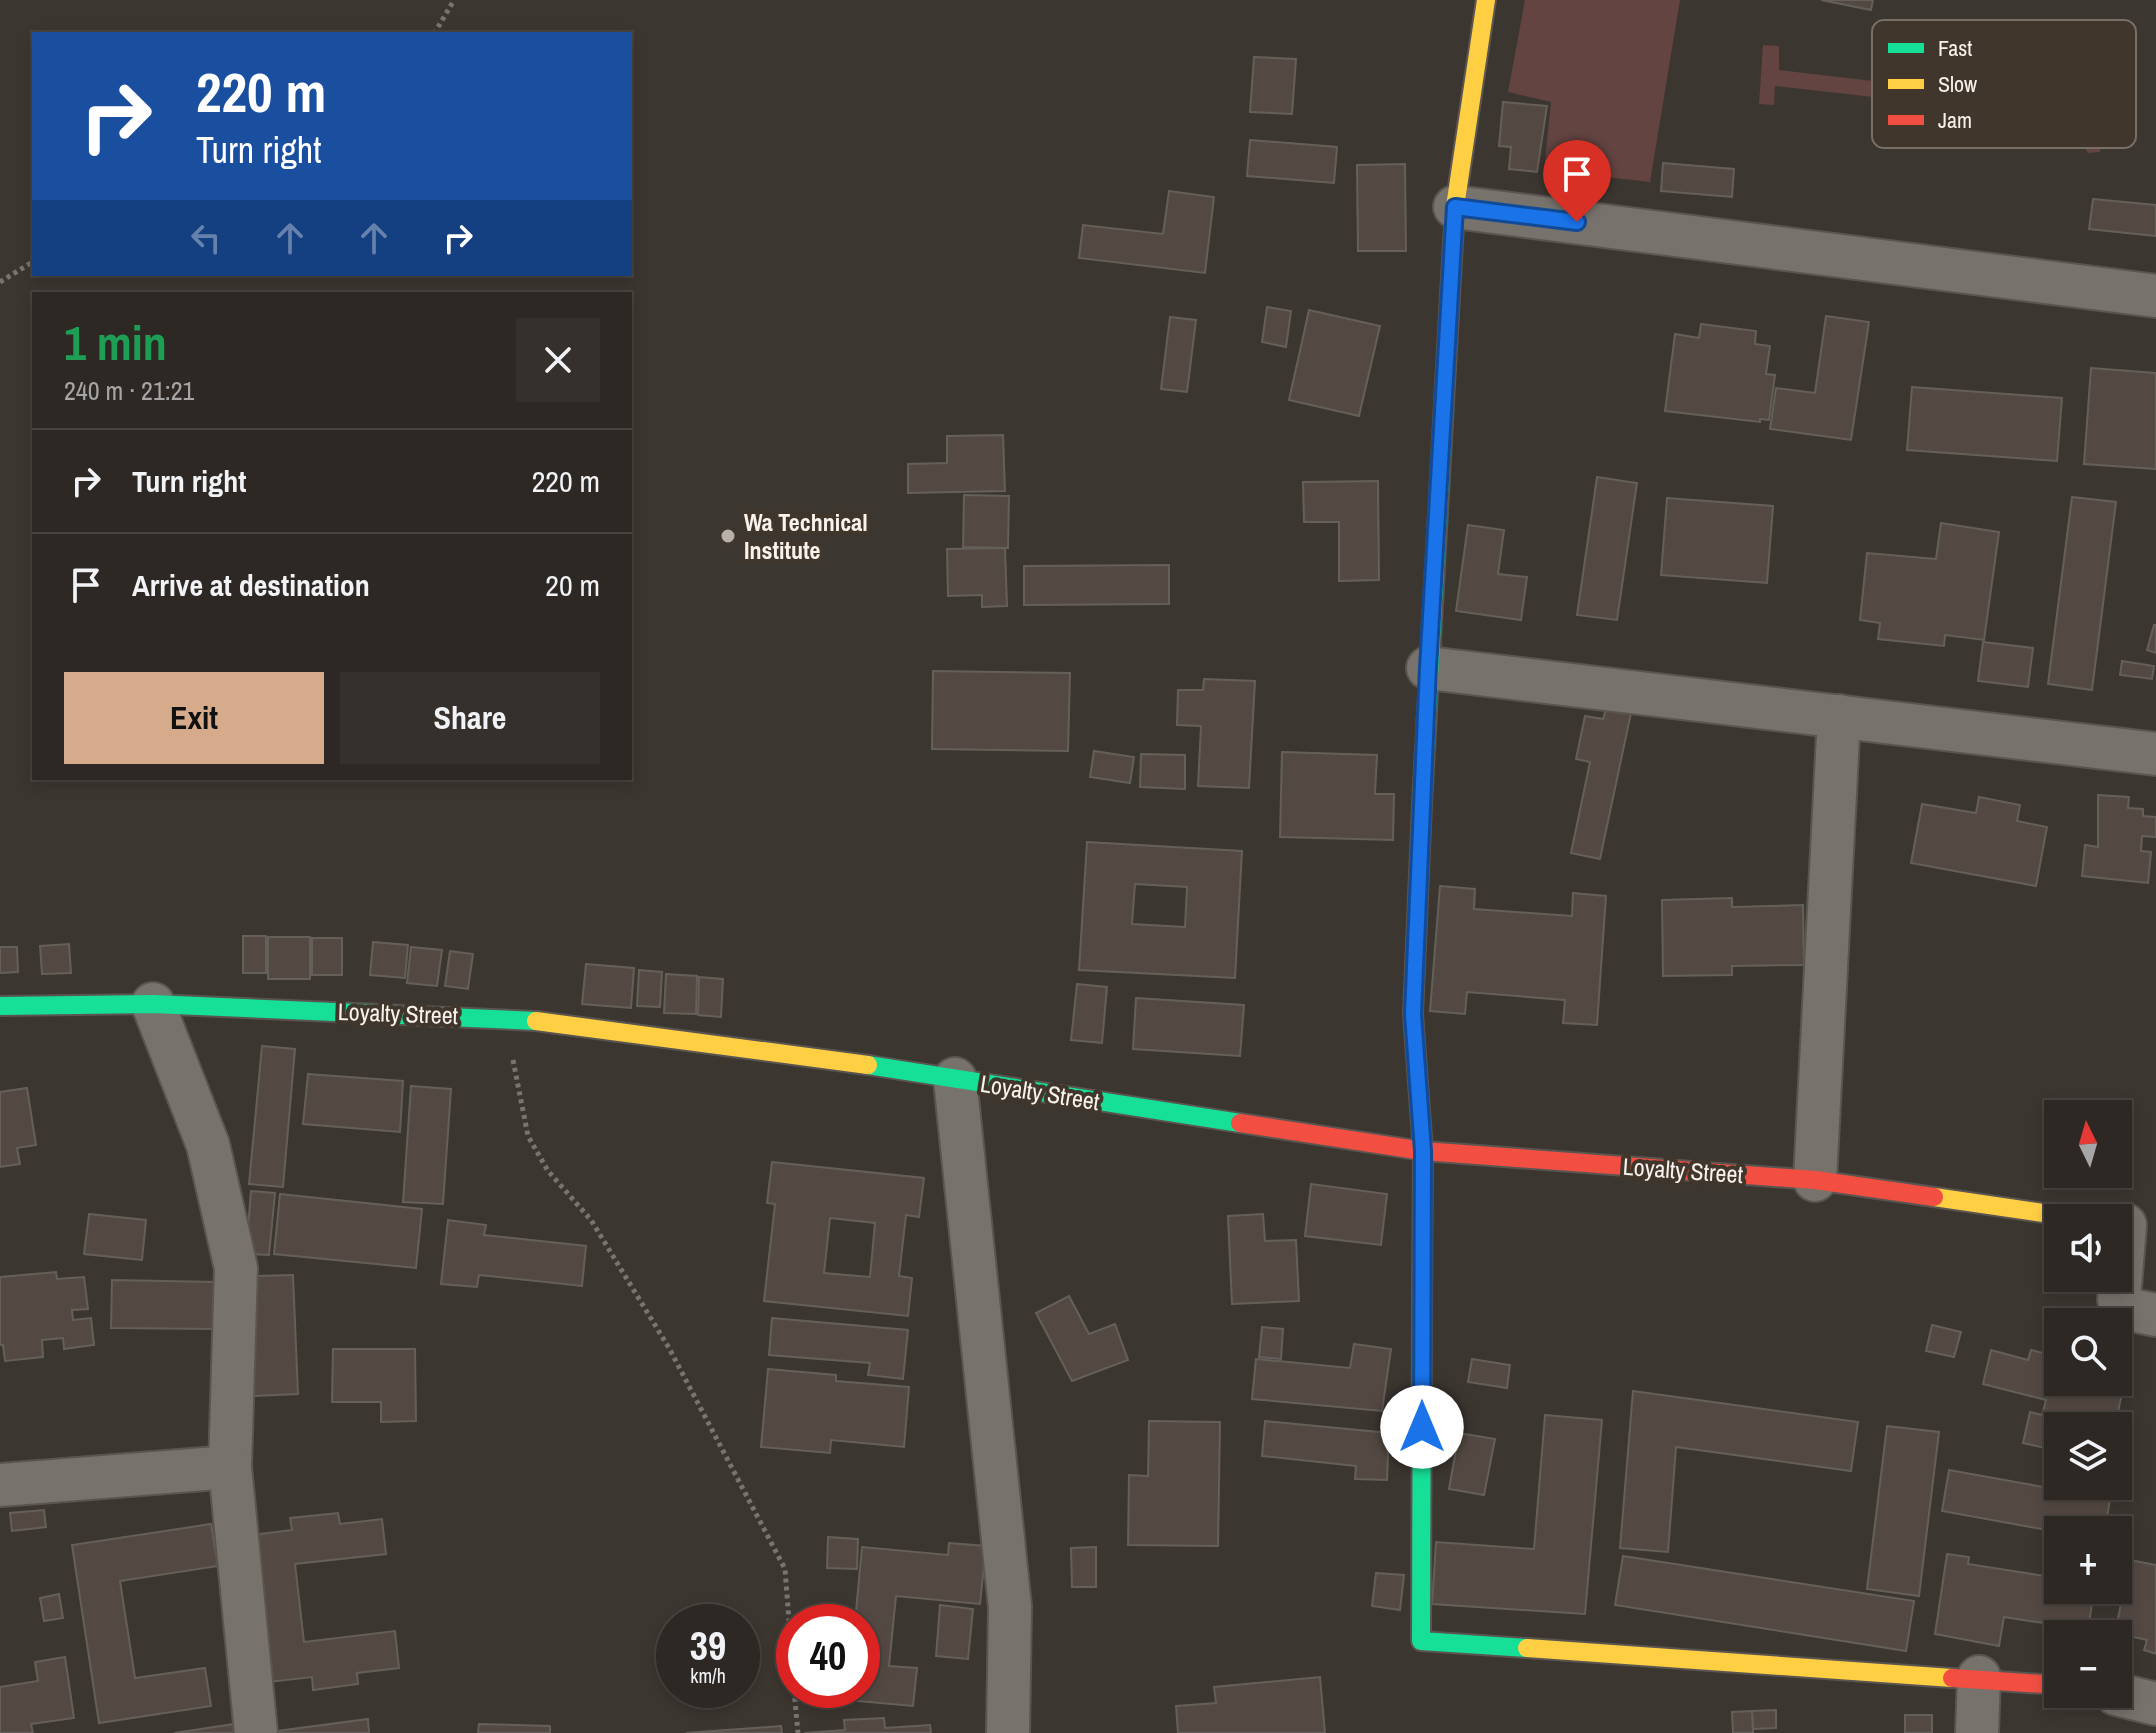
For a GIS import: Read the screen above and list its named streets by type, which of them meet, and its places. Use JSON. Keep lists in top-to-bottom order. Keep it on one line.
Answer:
{"streets":{"street":["Loyalty Street"]},"places":["Wa Technical Institute"],"legend":["Fast","Slow","Jam"],"north":"top","page":{"turn":["220 m","Turn right"],"heading":["1 min","240 m · 21:21"],"list":[{"name":"Turn right","value":"220 m"},{"name":"Arrive at destination","value":"20 m"}],"buttons":["Exit","Share"],"map_buttons":["+","−"],"speed":"39 km/h","limit":"40"}}
